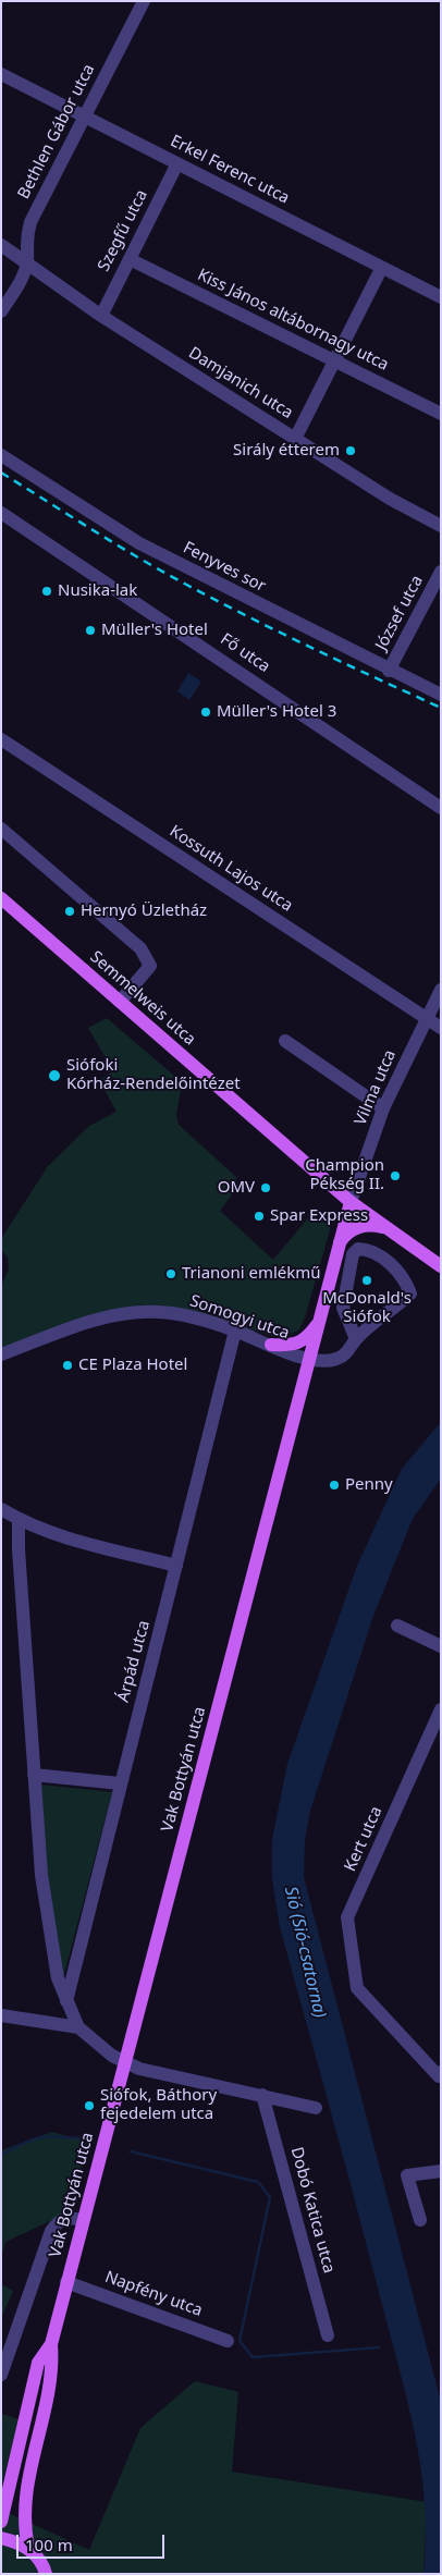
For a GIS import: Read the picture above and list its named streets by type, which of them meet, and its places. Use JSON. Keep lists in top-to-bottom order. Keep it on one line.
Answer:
{"streets":{"main road":["Semmelweis utca","Vak Bottyán utca"],"street":["Bethlen Gábor utca","Erkel Ferenc utca","Szegfű utca","Kiss János altábornagy utca","Damjanich utca","Fenyves sor","József utca","Fő utca","Kossuth Lajos utca","Vilma utca","Somogyi utca","Árpád utca","Kert utca","Dobó Katica utca","Napfény utca"]},"crossings":[["Bethlen Gábor utca","Erkel Ferenc utca"],["Bethlen Gábor utca","Damjanich utca"],["Erkel Ferenc utca","Szegfű utca"],["Szegfű utca","Kiss János altábornagy utca"],["Szegfű utca","Damjanich utca"],["Fenyves sor","József utca"],["Kossuth Lajos utca","Vilma utca"],["Semmelweis utca","Vilma utca"],["Semmelweis utca","Vak Bottyán utca"],["Vilma utca","Vak Bottyán utca"],["Somogyi utca","Árpád utca"],["Somogyi utca","Vak Bottyán utca"],["Vak Bottyán utca","Napfény utca"]],"water":["Sió (Sió-csatorna)"],"places":["Sirály étterem","Nusika-lak","Müller's Hotel","Müller's Hotel 3","Hernyó Üzletház","Siófoki Kórház-Rendelőintézet","Champion Pékség II.","OMV","Spar Express","Trianoni emlékmű","McDonald's Siófok","CE Plaza Hotel","Penny","Siófok, Báthory fejedelem utca"],"scale_bar":"100 m"}
